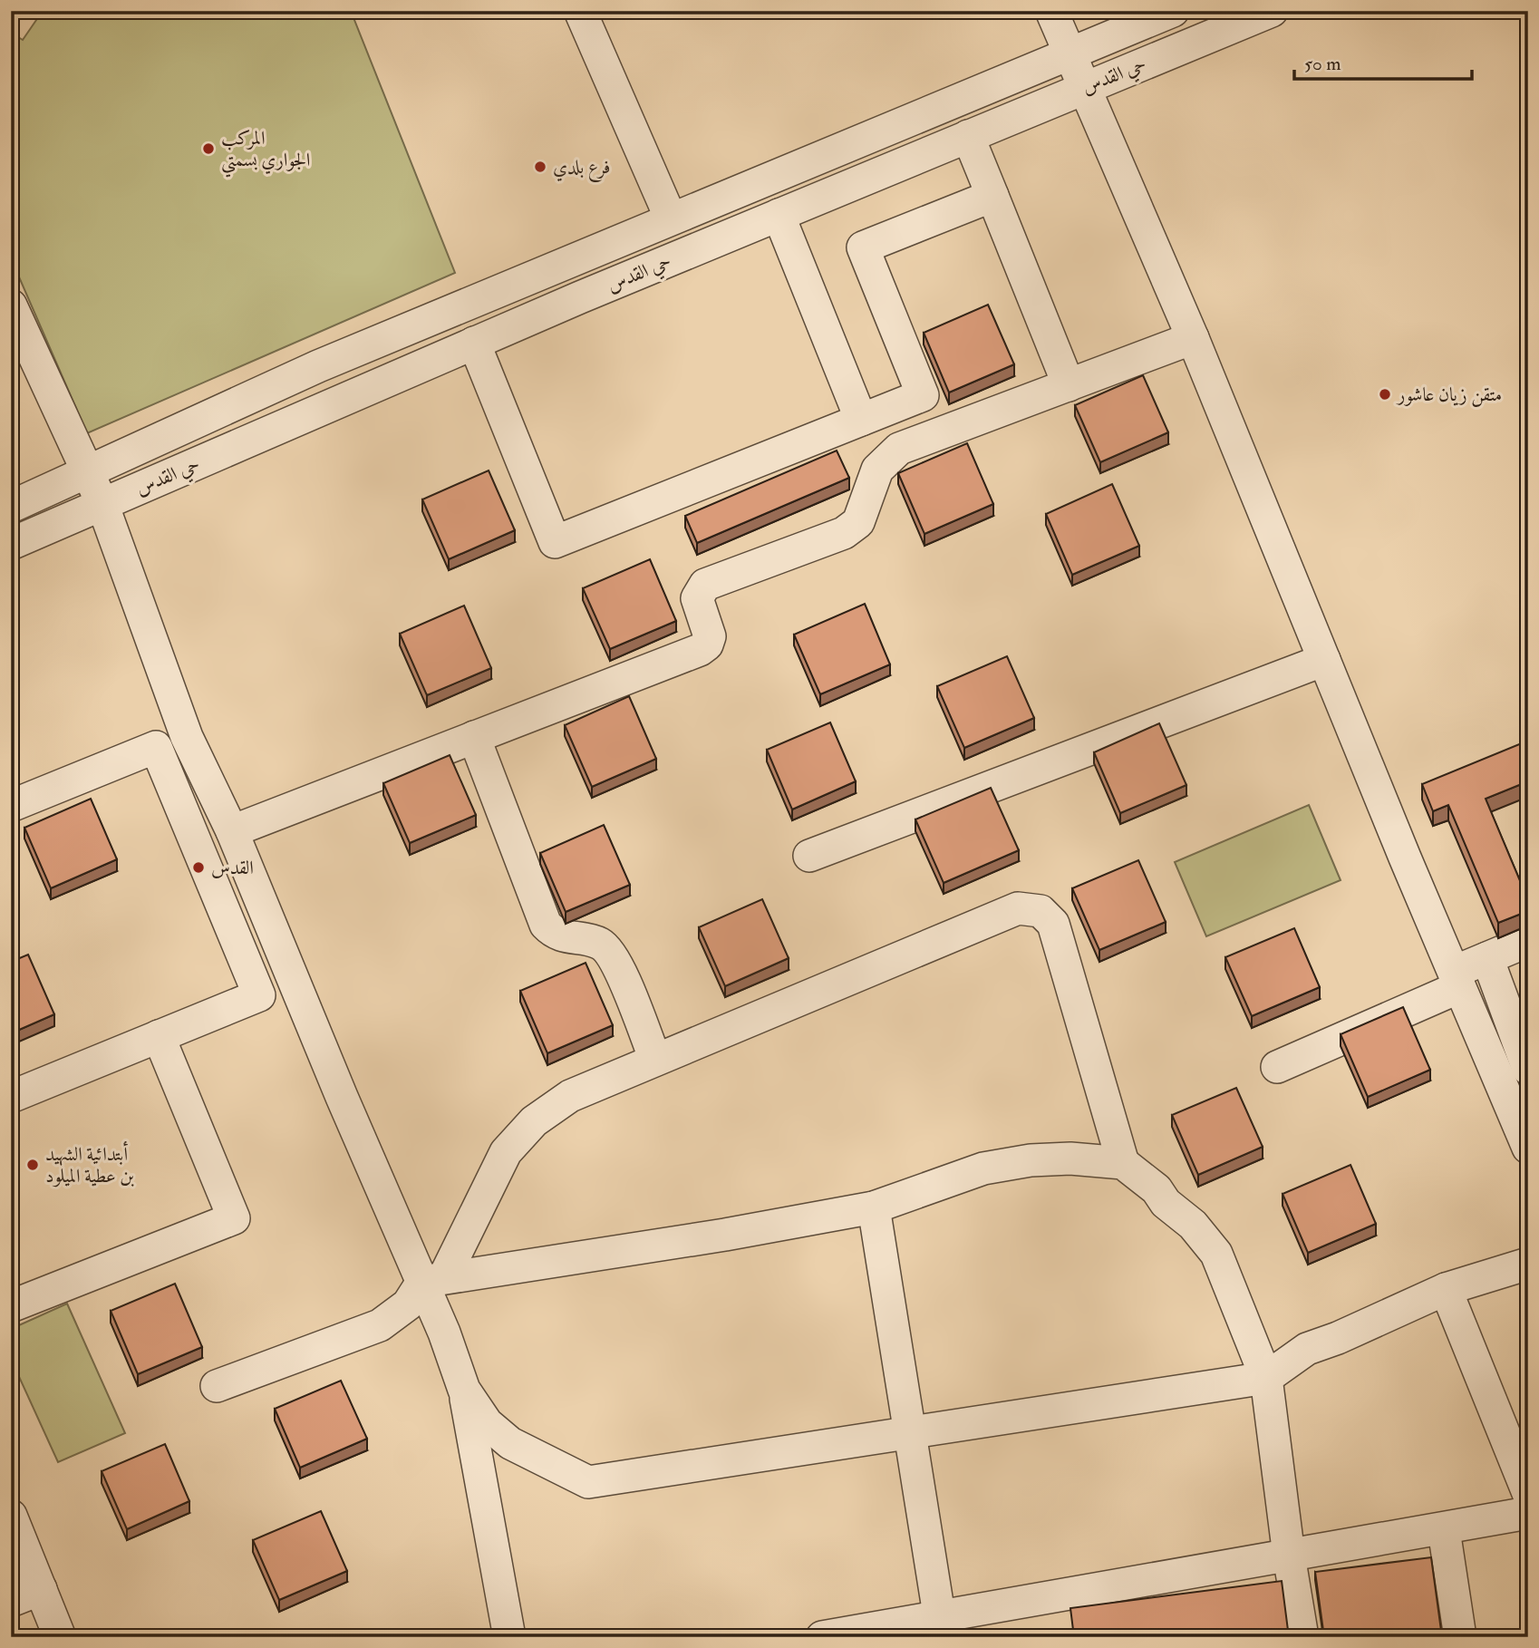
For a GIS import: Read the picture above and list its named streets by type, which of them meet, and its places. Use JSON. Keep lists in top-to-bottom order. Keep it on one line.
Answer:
{"streets":{"street":["حي القدس"]},"places":["المركب الجواري بسمتي","فرع بلدي","متقن زيان عاشور","القدس","أبتدائية الشهيد بن عطية الميلود"],"scale_bar":"50 m"}
